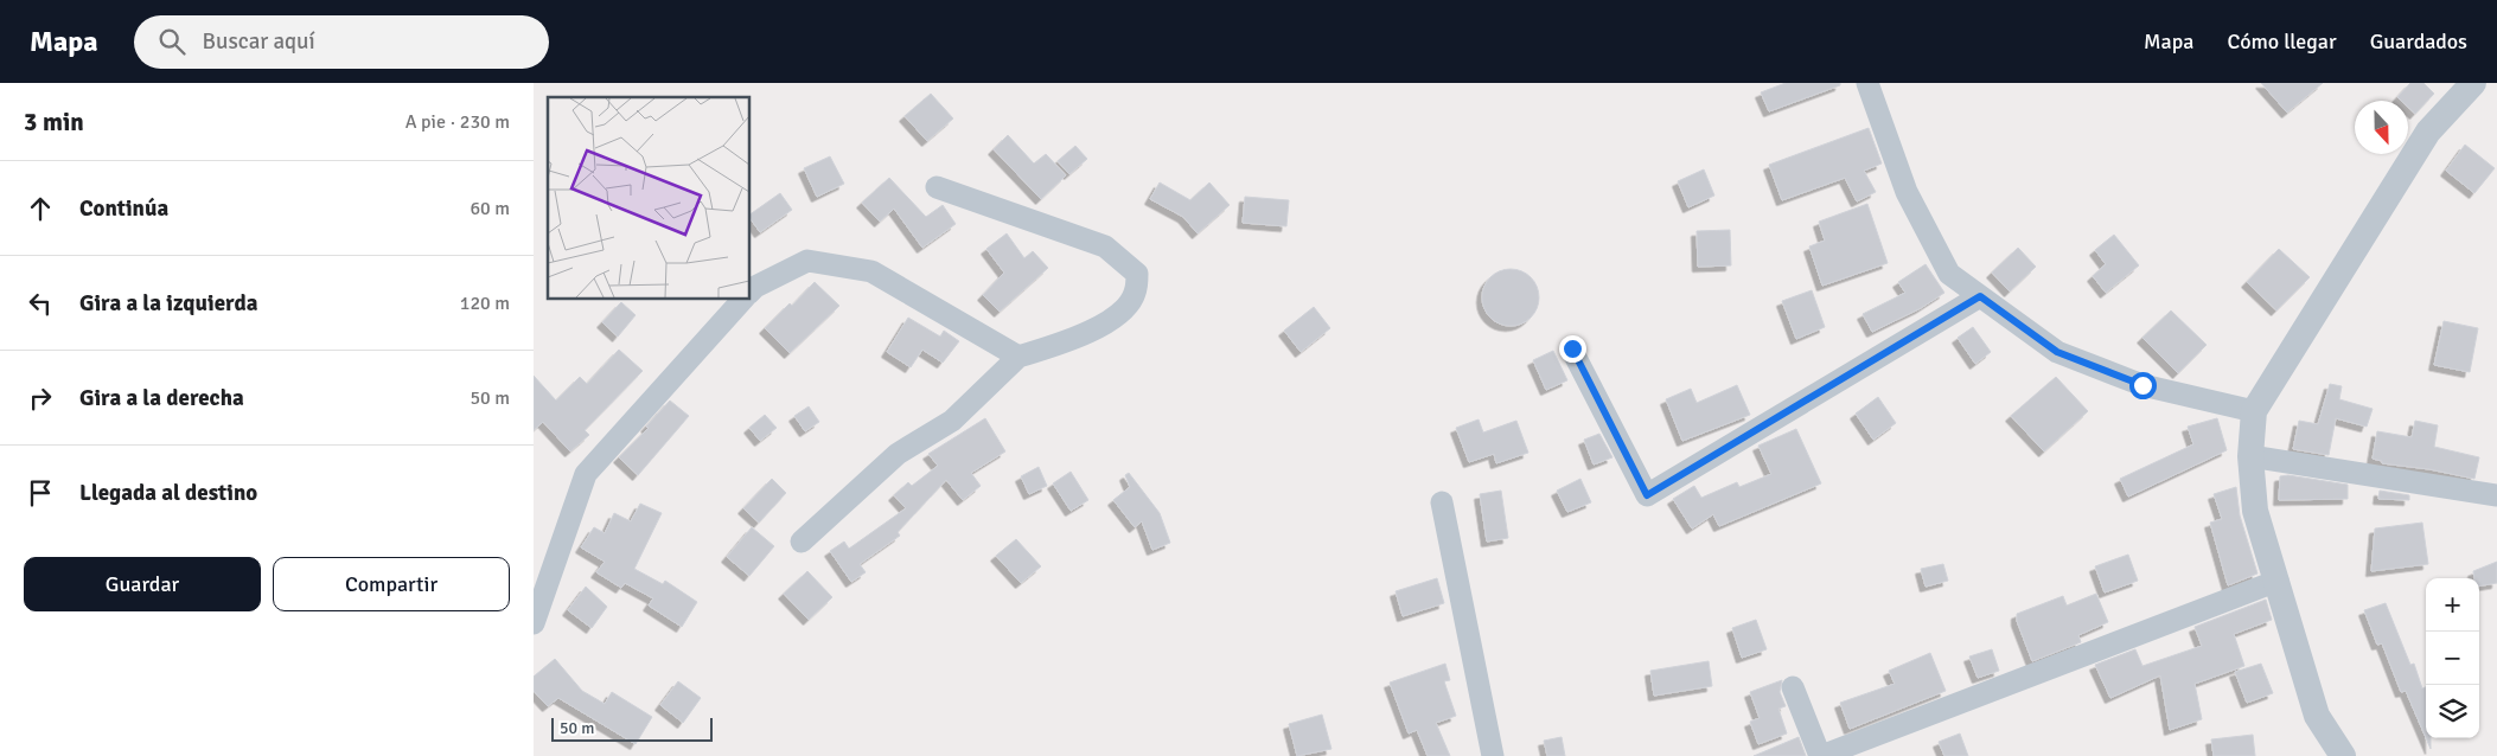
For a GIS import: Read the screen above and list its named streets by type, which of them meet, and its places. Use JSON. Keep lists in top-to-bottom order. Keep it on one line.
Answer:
{"scale_bar":"50 m","north":"bottom","page":{"header":"Mapa","search":"Buscar aquí","nav":["Mapa","Cómo llegar","Guardados"],"heading":["3 min","A pie · 230 m"],"list":[["Continúa","60 m"],["Gira a la izquierda","120 m"],["Gira a la derecha","50 m"],"Llegada al destino"],"buttons":["Guardar","Compartir"],"map_buttons":["+","−"],"scale":"50 m"}}
